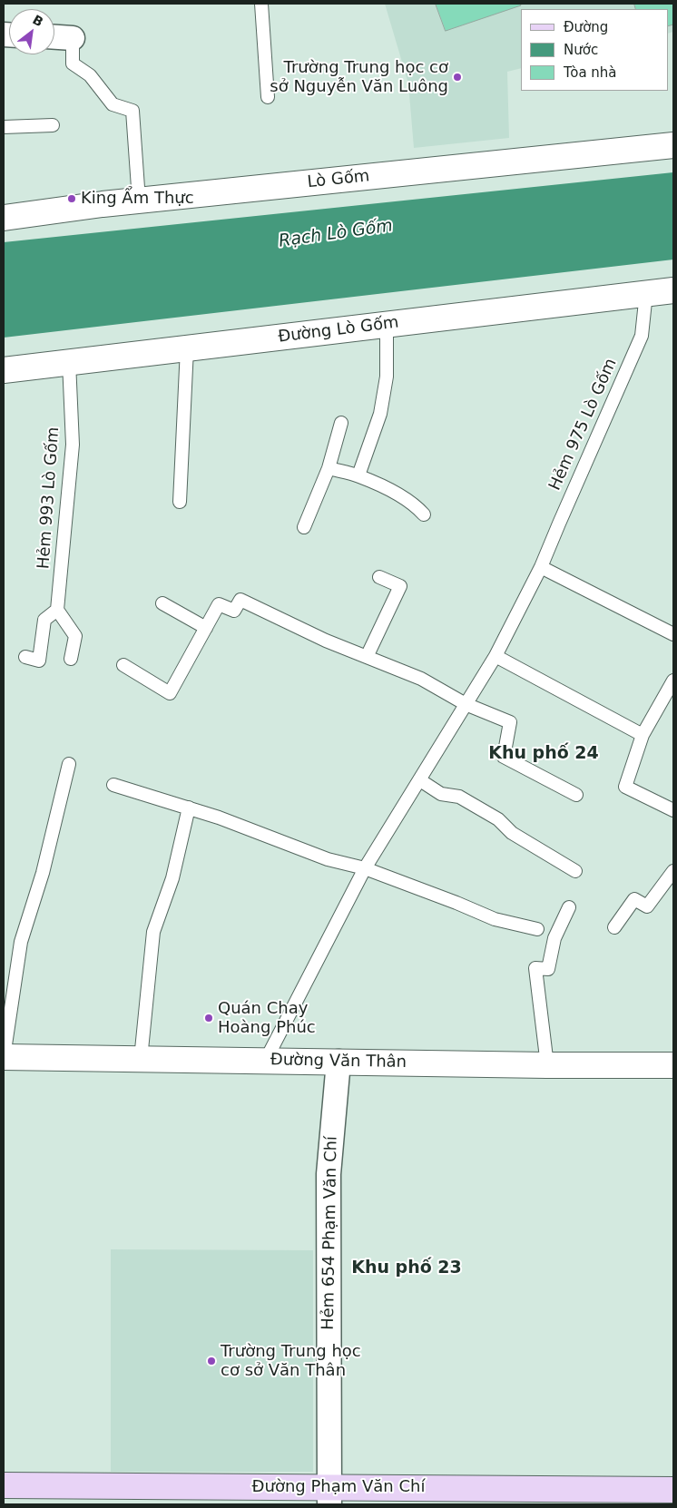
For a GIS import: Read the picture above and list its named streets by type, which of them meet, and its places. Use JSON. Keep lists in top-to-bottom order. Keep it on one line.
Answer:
{"streets":{"main road":["Đường Phạm Văn Chí"],"street":["Lò Gốm","Đường Lò Gốm","Đường Văn Thân","Hẻm 654 Phạm Văn Chí"],"lane":["Hẻm 975 Lò Gốm","Hẻm 993 Lò Gốm"]},"crossings":[["Đường Lò Gốm","Hẻm 975 Lò Gốm"],["Đường Lò Gốm","Hẻm 993 Lò Gốm"],["Hẻm 975 Lò Gốm","Đường Văn Thân"],["Đường Văn Thân","Hẻm 654 Phạm Văn Chí"],["Hẻm 654 Phạm Văn Chí","Đường Phạm Văn Chí"]],"districts":["Khu phố 24","Khu phố 23"],"water":["Rạch Lò Gốm"],"places":["Trường Trung học cơ sở Nguyễn Văn Luông","King Ẩm Thực","Quán Chay Hoàng Phúc","Trường Trung học cơ sở Văn Thân"],"legend":["Đường","Nước","Tòa nhà"],"north":"top right"}
